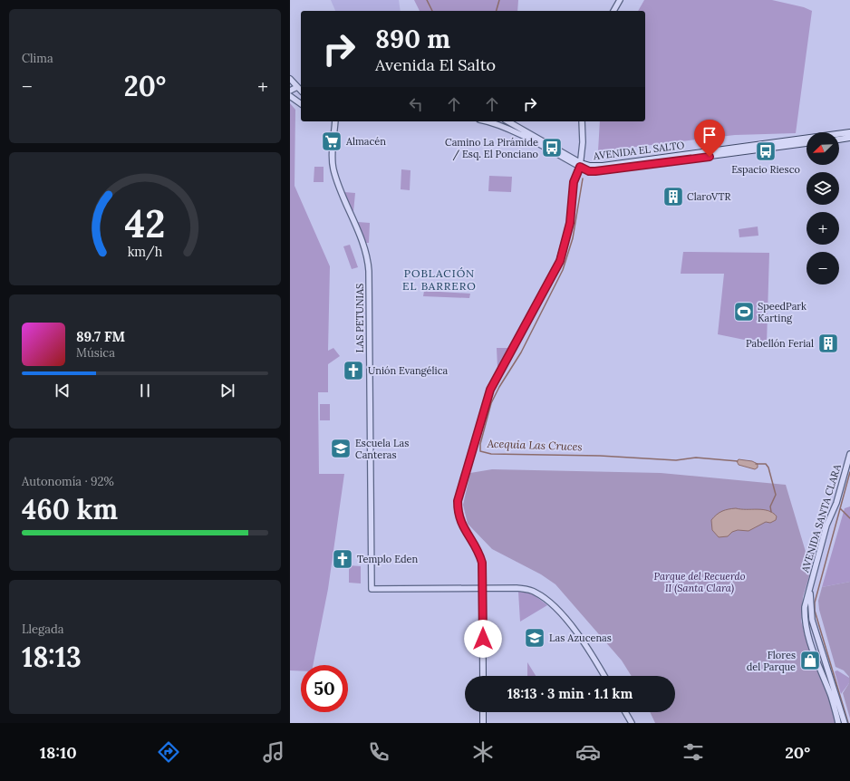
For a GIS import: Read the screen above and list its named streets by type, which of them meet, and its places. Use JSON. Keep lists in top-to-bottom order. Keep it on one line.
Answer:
{"streets":{"main road":["AVENIDA EL SALTO"],"street":["LAS PETUNIAS","AVENIDA SANTA CLARA"]},"districts":["POBLACIÓN EL BARRERO"],"water":["Acequia Las Cruces"],"parks":["Parque del Recuerdo II (Santa Clara)"],"places":{"supermarket":["Almacén"],"bus stop":["Camino La Pirámide / Esq. El Ponciano","Espacio Riesco"],"building":["ClaroVTR","Pabellón Ferial"],"sports":["SpeedPark Karting"],"church":["Unión Evangélica","Templo Eden"],"school or university":["Escuela Las Canteras","Las Azucenas"],"shop":["Flores del Parque"]},"north":"bottom left","page":{"tile":["Clima",["Autonomía · 92%","460 km"],["Llegada","18:13"]],"turn":["890 m","Avenida El Salto"],"heat":["−","20°","+"],"map_buttons":["+","−"],"song":["89.7 FM","Música"],"limit":"50","trip":"18:13 · 3 min · 1.1 km","tabs":["18:10","20°"],"gauge":["42","km/h"]}}
